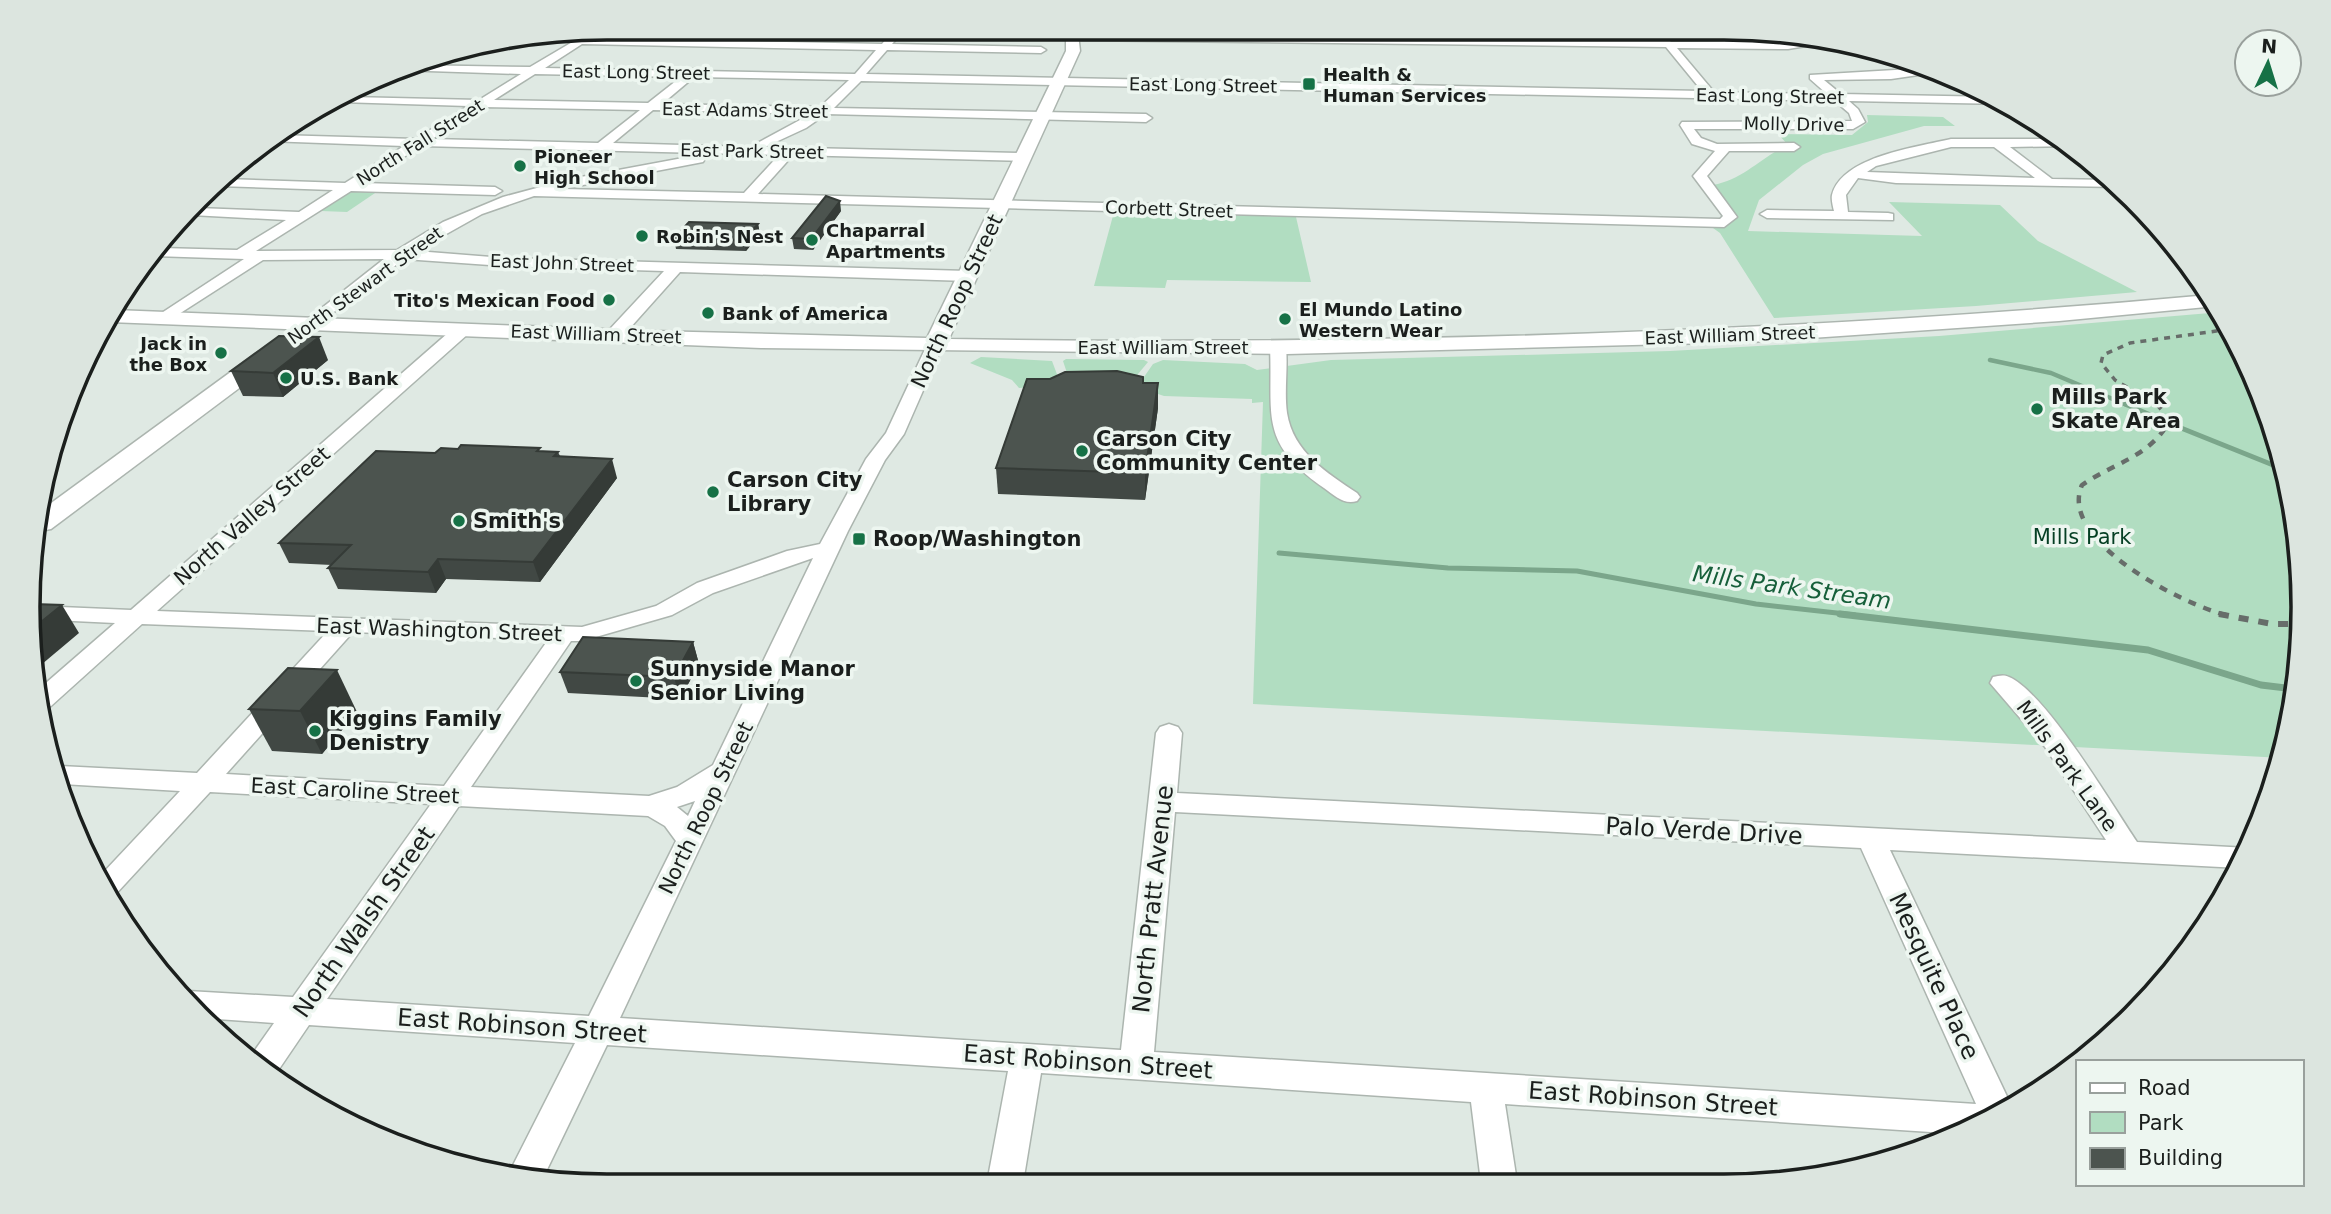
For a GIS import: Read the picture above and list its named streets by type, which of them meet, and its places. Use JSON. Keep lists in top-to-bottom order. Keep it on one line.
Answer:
{"streets":{"main road":["North Stewart Street","North Roop Street","East William Street"],"street":["East Long Street","East Adams Street","Molly Drive","North Fall Street","East Park Street","Corbett Street","East John Street","North Valley Street","East Washington Street","Mills Park Lane","East Caroline Street","Palo Verde Drive","North Pratt Avenue","North Walsh Street","Mesquite Place","East Robinson Street"]},"crossings":[["East Long Street","Molly Drive"],["East Long Street","North Fall Street"],["East Long Street","North Stewart Street"],["East Long Street","North Roop Street"],["East Adams Street","North Fall Street"],["East Adams Street","North Stewart Street"],["East Adams Street","North Roop Street"],["Molly Drive","Corbett Street"],["North Fall Street","East Park Street"],["North Fall Street","East John Street"],["East Park Street","North Stewart Street"],["East Park Street","North Roop Street"],["Corbett Street","North Stewart Street"],["Corbett Street","North Roop Street"],["East John Street","North Stewart Street"],["East John Street","North Roop Street"],["North Stewart Street","East William Street"],["North Roop Street","East William Street"],["North Roop Street","East Washington Street"],["North Roop Street","East Caroline Street"],["North Roop Street","East Robinson Street"],["East William Street","North Valley Street"],["North Valley Street","East Washington Street"],["East Washington Street","North Walsh Street"],["Mills Park Lane","Palo Verde Drive"],["East Caroline Street","North Walsh Street"],["Palo Verde Drive","North Pratt Avenue"],["Palo Verde Drive","Mesquite Place"],["North Pratt Avenue","East Robinson Street"],["North Walsh Street","East Robinson Street"]],"water":["Mills Park Stream"],"parks":["Mills Park"],"places":{"transit":["Health & Human Services","Roop/Washington"],"other":["Pioneer High School","Robin's Nest","Chaparral Apartments","Tito's Mexican Food","Bank of America","El Mundo Latino Western Wear","Jack in the Box","U.S. Bank","Mills Park Skate Area","Carson City Community Center","Carson City Library","Smith's","Sunnyside Manor Senior Living","Kiggins Family Denistry"]},"legend":["Road","Park","Building"],"north":"top"}
